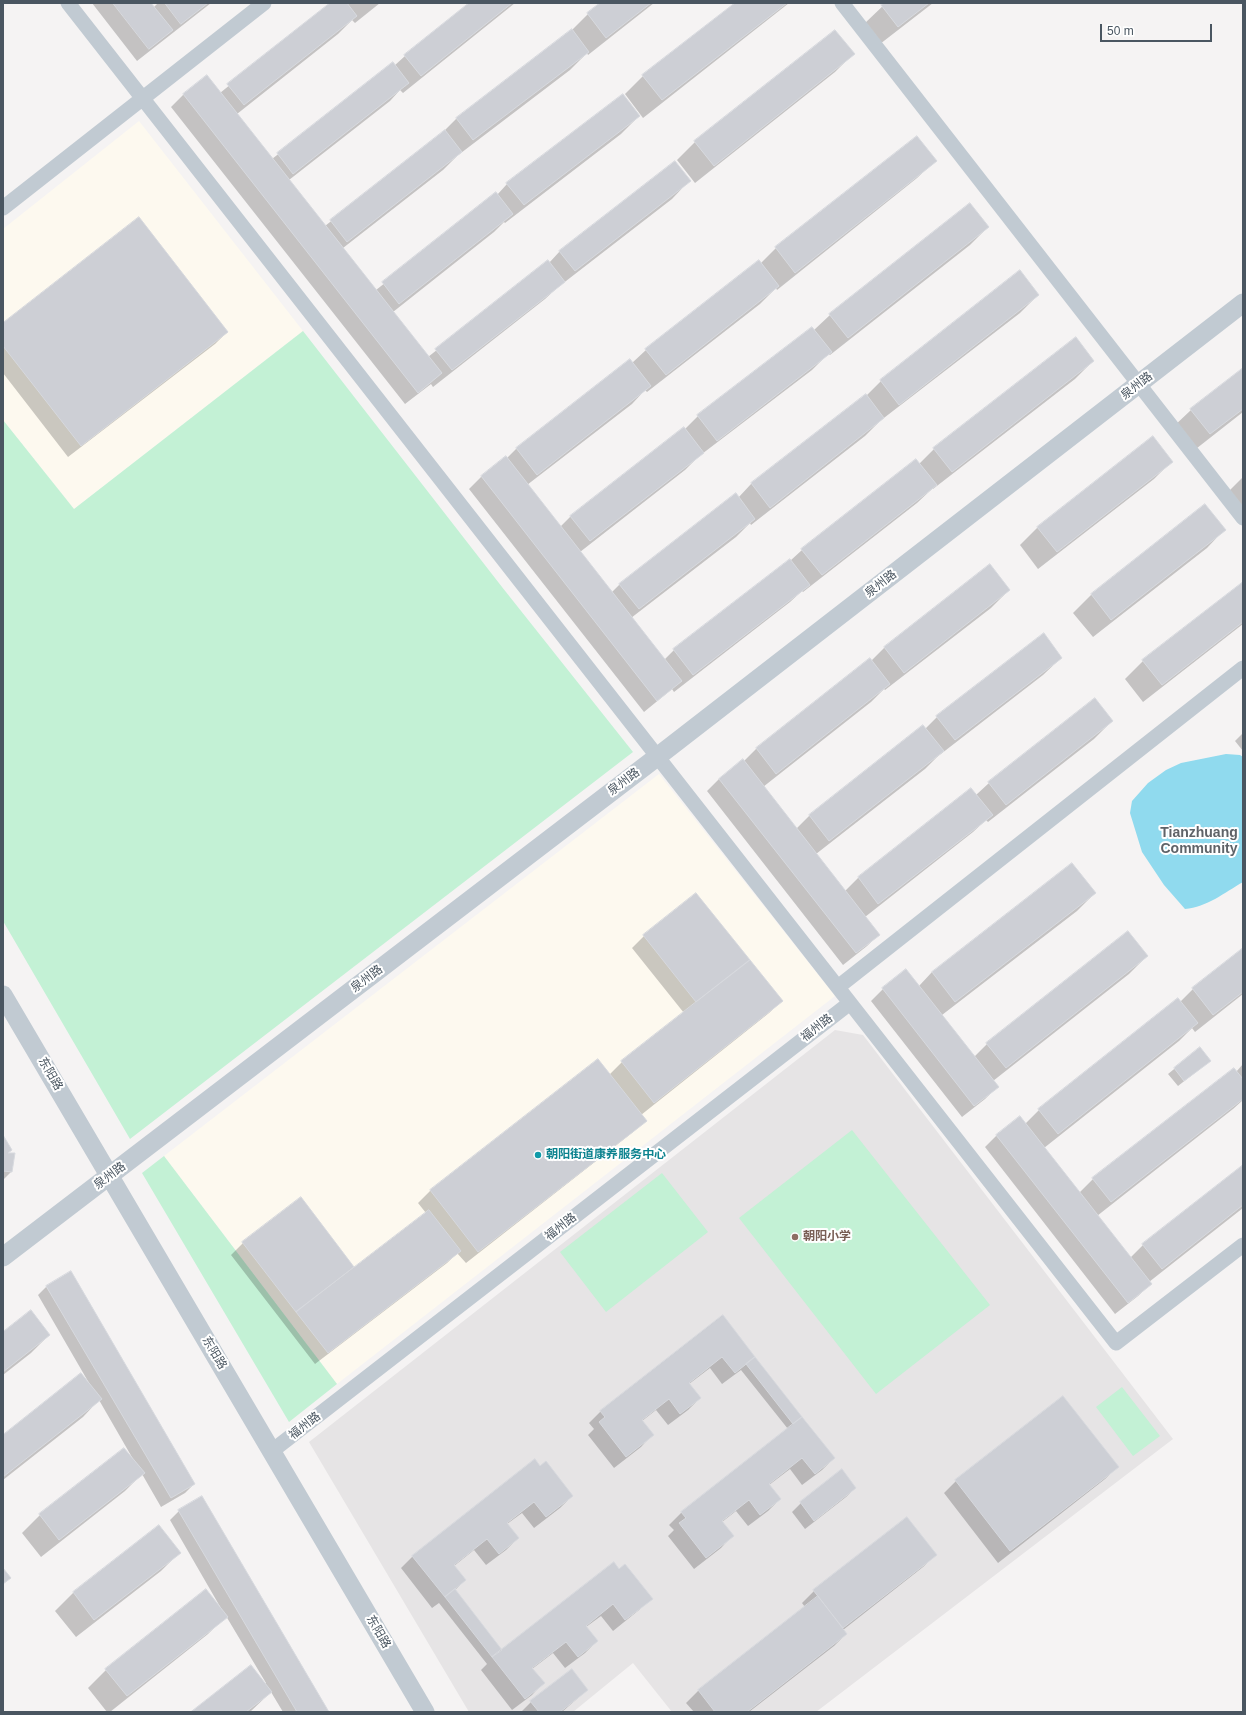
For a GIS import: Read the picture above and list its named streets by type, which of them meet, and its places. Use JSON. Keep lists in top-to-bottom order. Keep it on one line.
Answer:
{"streets":{"street":["泉州路","福州路","东阳路"]},"crossings":[["泉州路","东阳路"],["福州路","东阳路"]],"districts":["Tianzhuang Community"],"places":["朝阳街道康养服务中心","朝阳小学"],"scale_bar":"50 m"}
